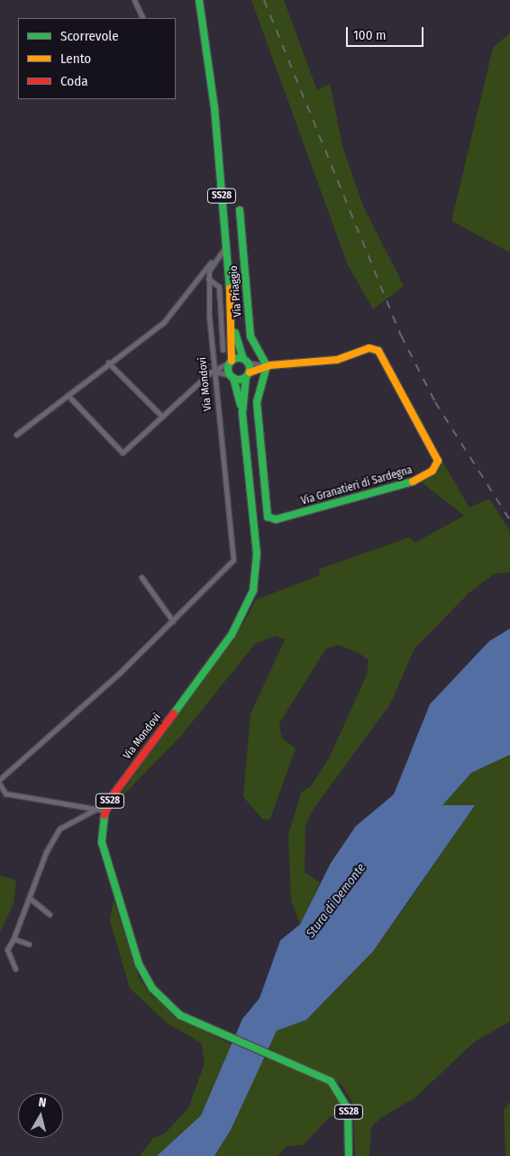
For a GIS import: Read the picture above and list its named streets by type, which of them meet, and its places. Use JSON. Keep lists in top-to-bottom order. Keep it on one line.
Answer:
{"streets":{"main road":["SS28","Via Priaggio","Via Mondovì","Via Granatieri di Sardegna"]},"crossings":[["SS28","Via Mondovì"],["SS28","Via Granatieri di Sardegna"],["Via Priaggio","Via Granatieri di Sardegna"],["Via Mondovì","Via Granatieri di Sardegna"]],"water":["Stura di Demonte"],"legend":["Scorrevole","Lento","Coda"],"scale_bar":"100 m","north":"top"}
